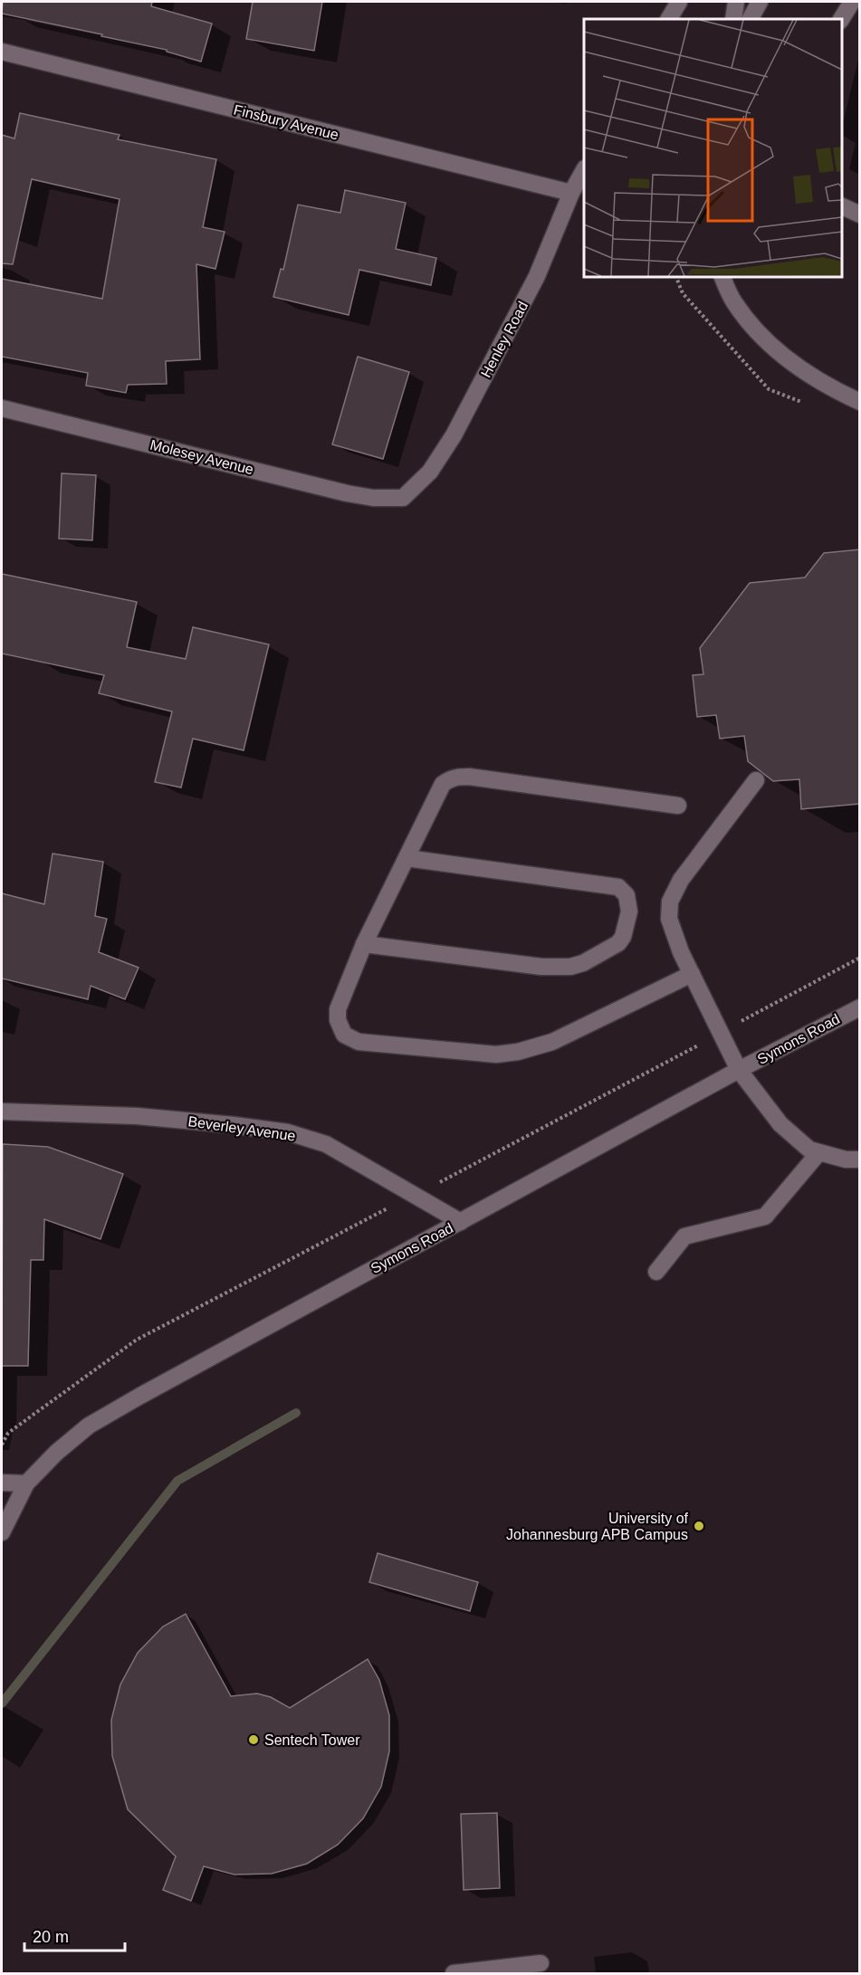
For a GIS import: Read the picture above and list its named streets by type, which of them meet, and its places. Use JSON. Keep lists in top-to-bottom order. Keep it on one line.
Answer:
{"streets":{"street":["Finsbury Avenue","Henley Road","Molesey Avenue","Symons Road","Beverley Avenue"]},"crossings":[["Finsbury Avenue","Henley Road"],["Henley Road","Molesey Avenue"],["Symons Road","Beverley Avenue"]],"places":["University of Johannesburg APB Campus","Sentech Tower"],"scale_bar":"20 m"}
